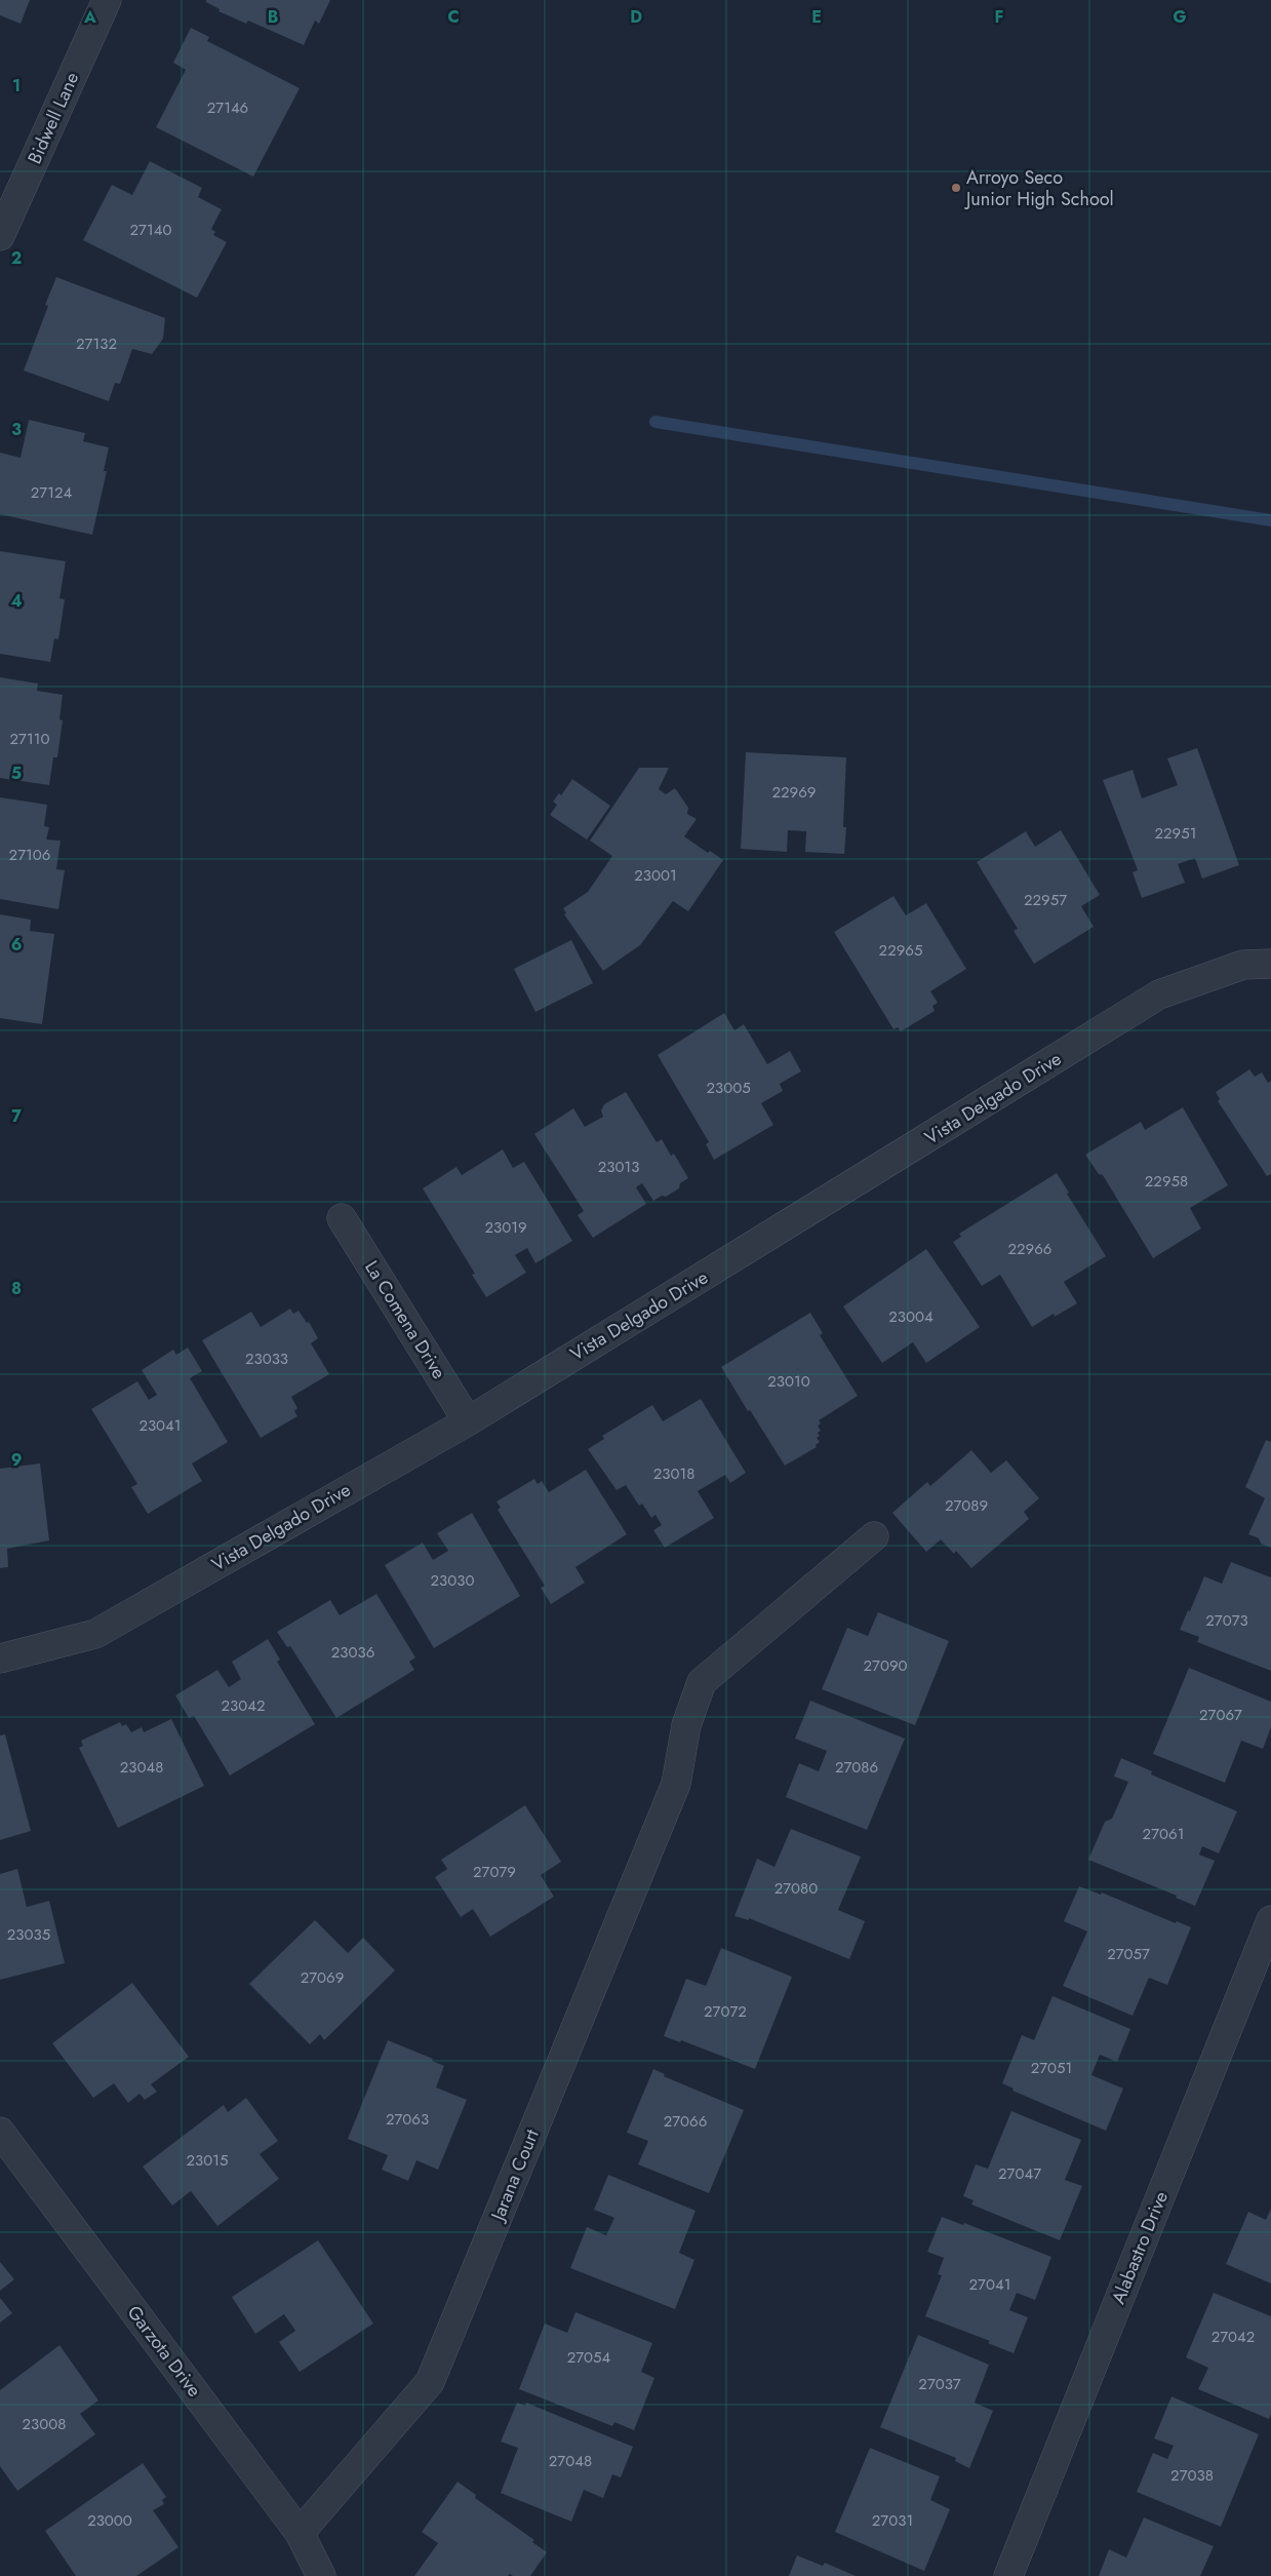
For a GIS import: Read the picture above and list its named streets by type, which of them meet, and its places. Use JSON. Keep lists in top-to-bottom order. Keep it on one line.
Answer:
{"streets":{"street":["Bidwell Lane","Vista Delgado Drive","La Comena Drive","Jarana Court","Alabastro Drive","Garzota Drive"]},"crossings":[["Vista Delgado Drive","La Comena Drive"],["Jarana Court","Garzota Drive"]],"places":["Arroyo Seco Junior High School"],"house_numbers":["27146","27140","27132","27124","27110","22969","22951","27106","23001","22957","22965","23005","23013","22958","23019","22966","23004","23033","23010","23041","23018","27089","23030","27073","23036","27090","23042","27067","23048","27086","27061","27079","27080","23035","27057","27069","27072","27051","27063","27066","23015","27047","27041","27042","27054","27037","23008","27048","27038","23000","27031"],"grid":{"columns":["A","B","C","D","E","F","G"],"rows":["1","2","3","4","5","6","7","8","9"]}}
